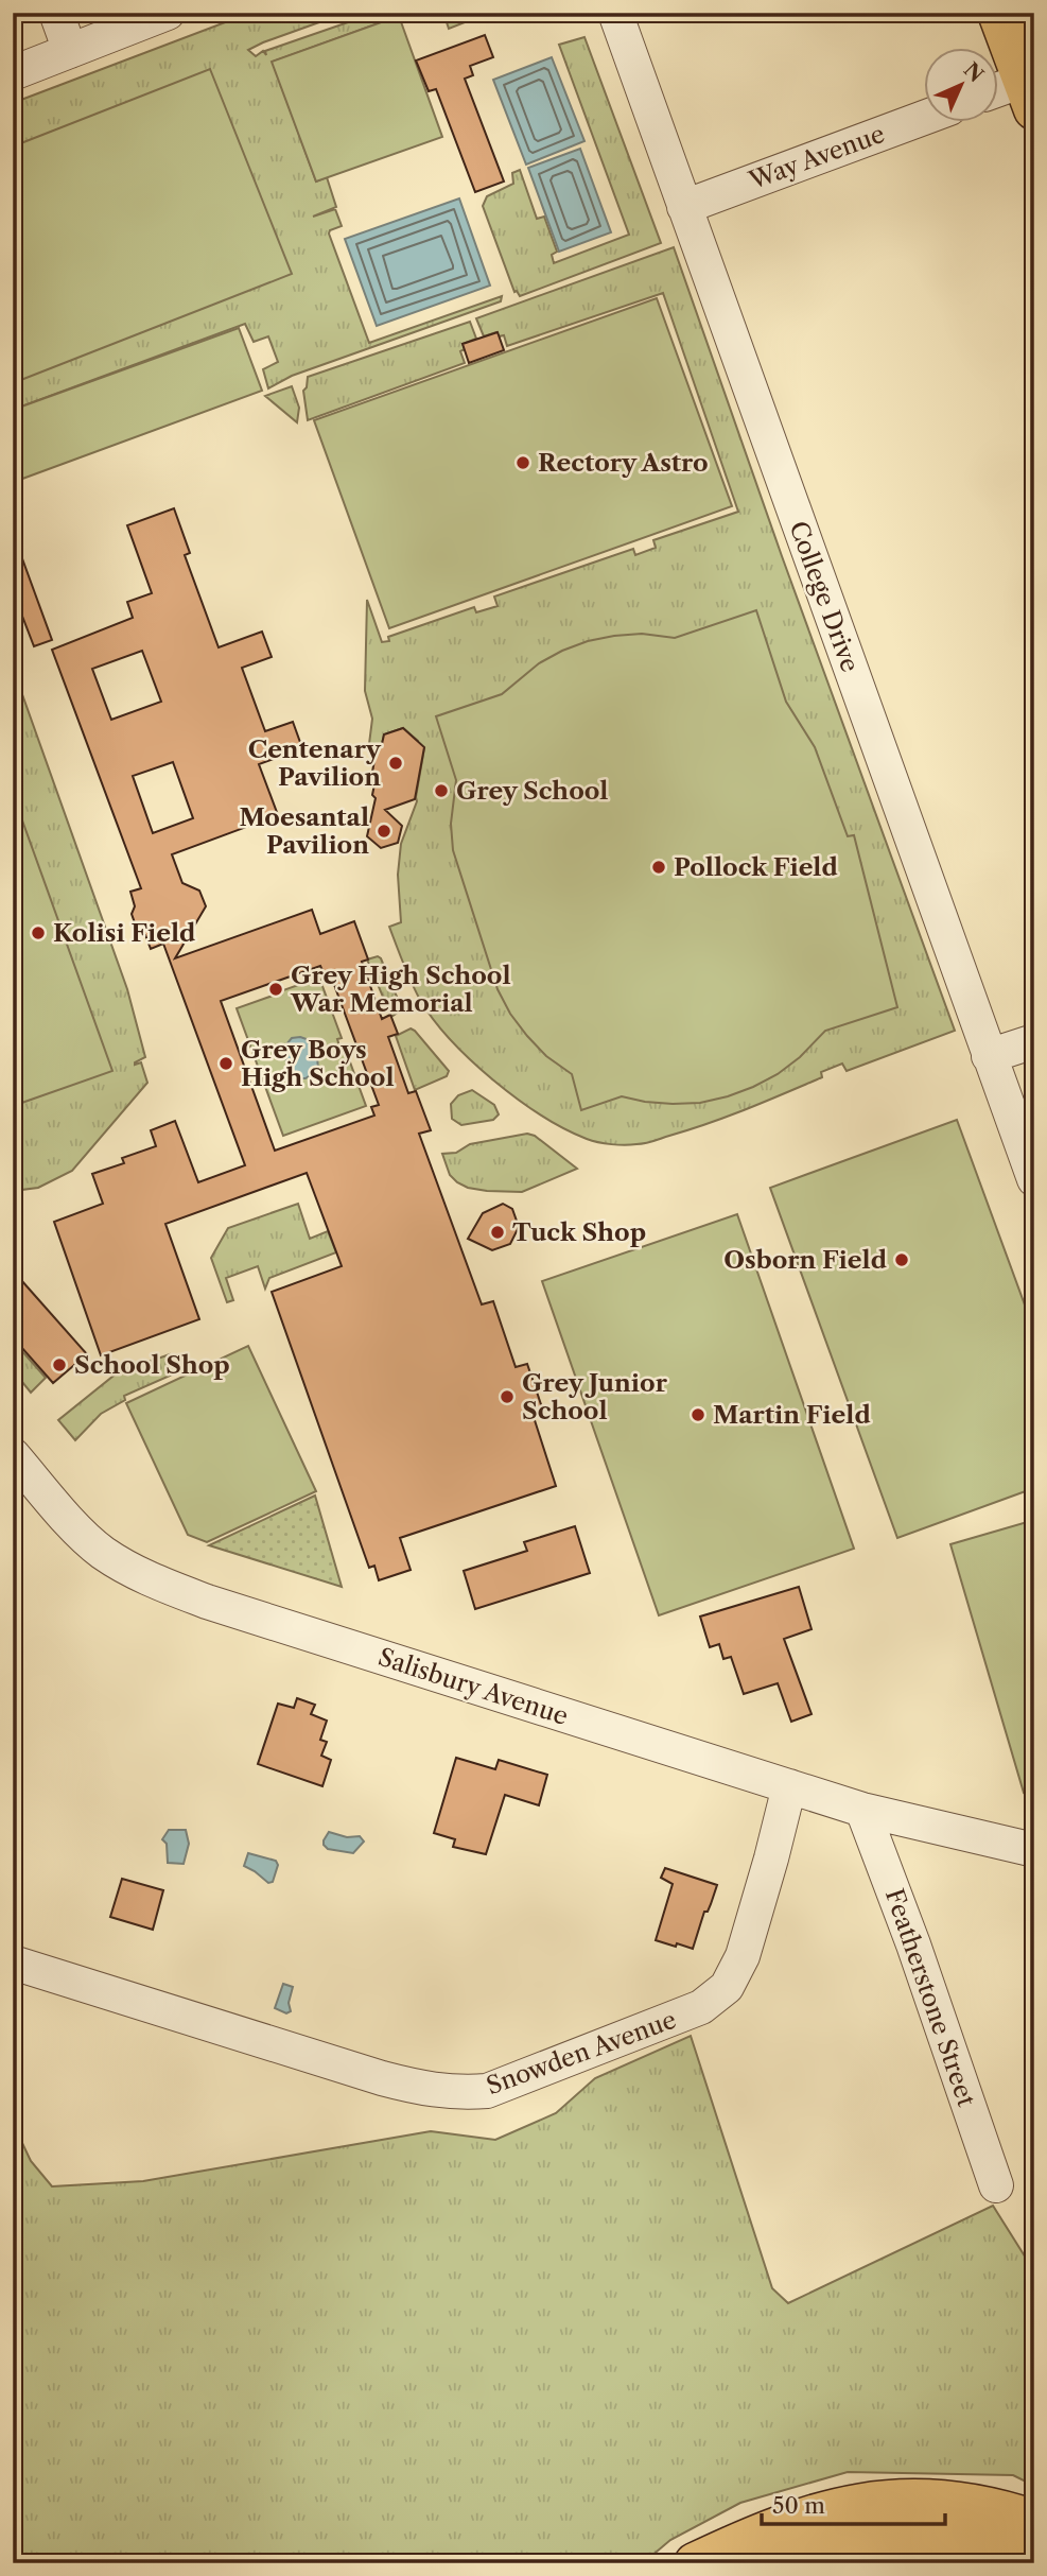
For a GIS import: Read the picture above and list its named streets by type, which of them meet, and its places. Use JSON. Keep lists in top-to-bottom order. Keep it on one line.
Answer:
{"streets":{"street":["Way Avenue","College Drive","Salisbury Avenue","Featherstone Street","Snowden Avenue"]},"crossings":[["Way Avenue","College Drive"],["Salisbury Avenue","Featherstone Street"],["Salisbury Avenue","Snowden Avenue"]],"places":["Rectory Astro","Centenary Pavilion","Grey School","Moesantal Pavilion","Pollock Field","Kolisi Field","Grey High School War Memorial","Grey Boys High School","Tuck Shop","Osborn Field","School Shop","Grey Junior School","Martin Field"],"scale_bar":"50 m","north":"top right"}
